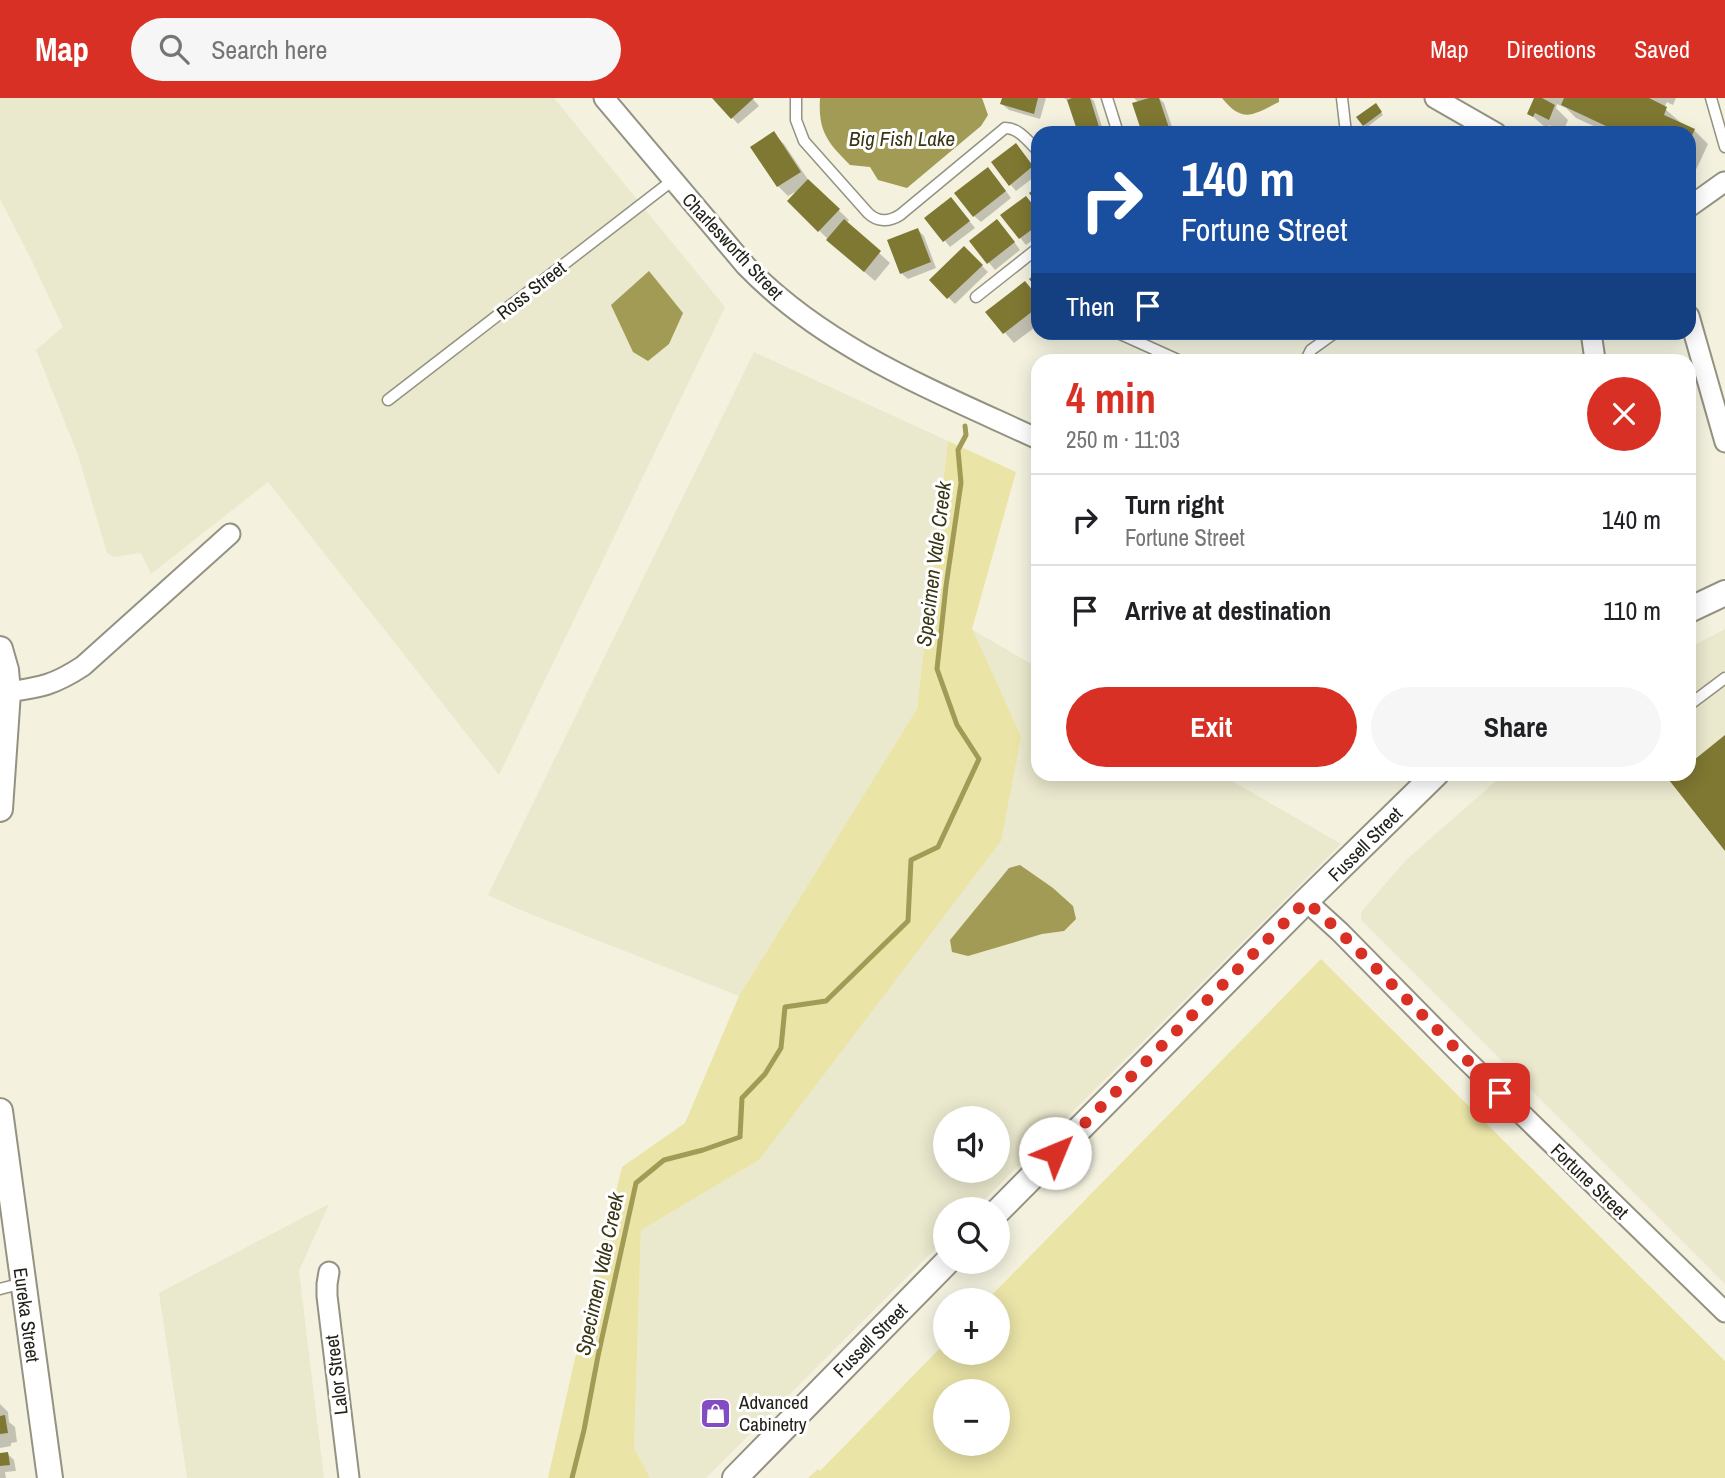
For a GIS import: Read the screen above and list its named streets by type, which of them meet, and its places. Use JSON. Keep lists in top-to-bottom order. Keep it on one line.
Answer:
{"streets":{"street":["Charlesworth Street","Fussell Street","Fortune Street","Eureka Street","Lalor Street"],"lane":["Ross Street"]},"crossings":[["Charlesworth Street","Ross Street"],["Fussell Street","Fortune Street"]],"water":["Big Fish Lake","Specimen Vale Creek"],"places":{"shop":["Advanced Cabinetry"]},"page":{"header":"Map","search":"Search here","nav":["Map","Directions","Saved"],"turn":["140 m","Fortune Street"],"then":"Then","heading":["4 min","250 m · 11:03"],"list":[{"name":"Turn right","note":"Fortune Street","value":"140 m"},{"name":"Arrive at destination","value":"110 m"}],"buttons":["Exit","Share"],"map_buttons":["+","−"]}}
